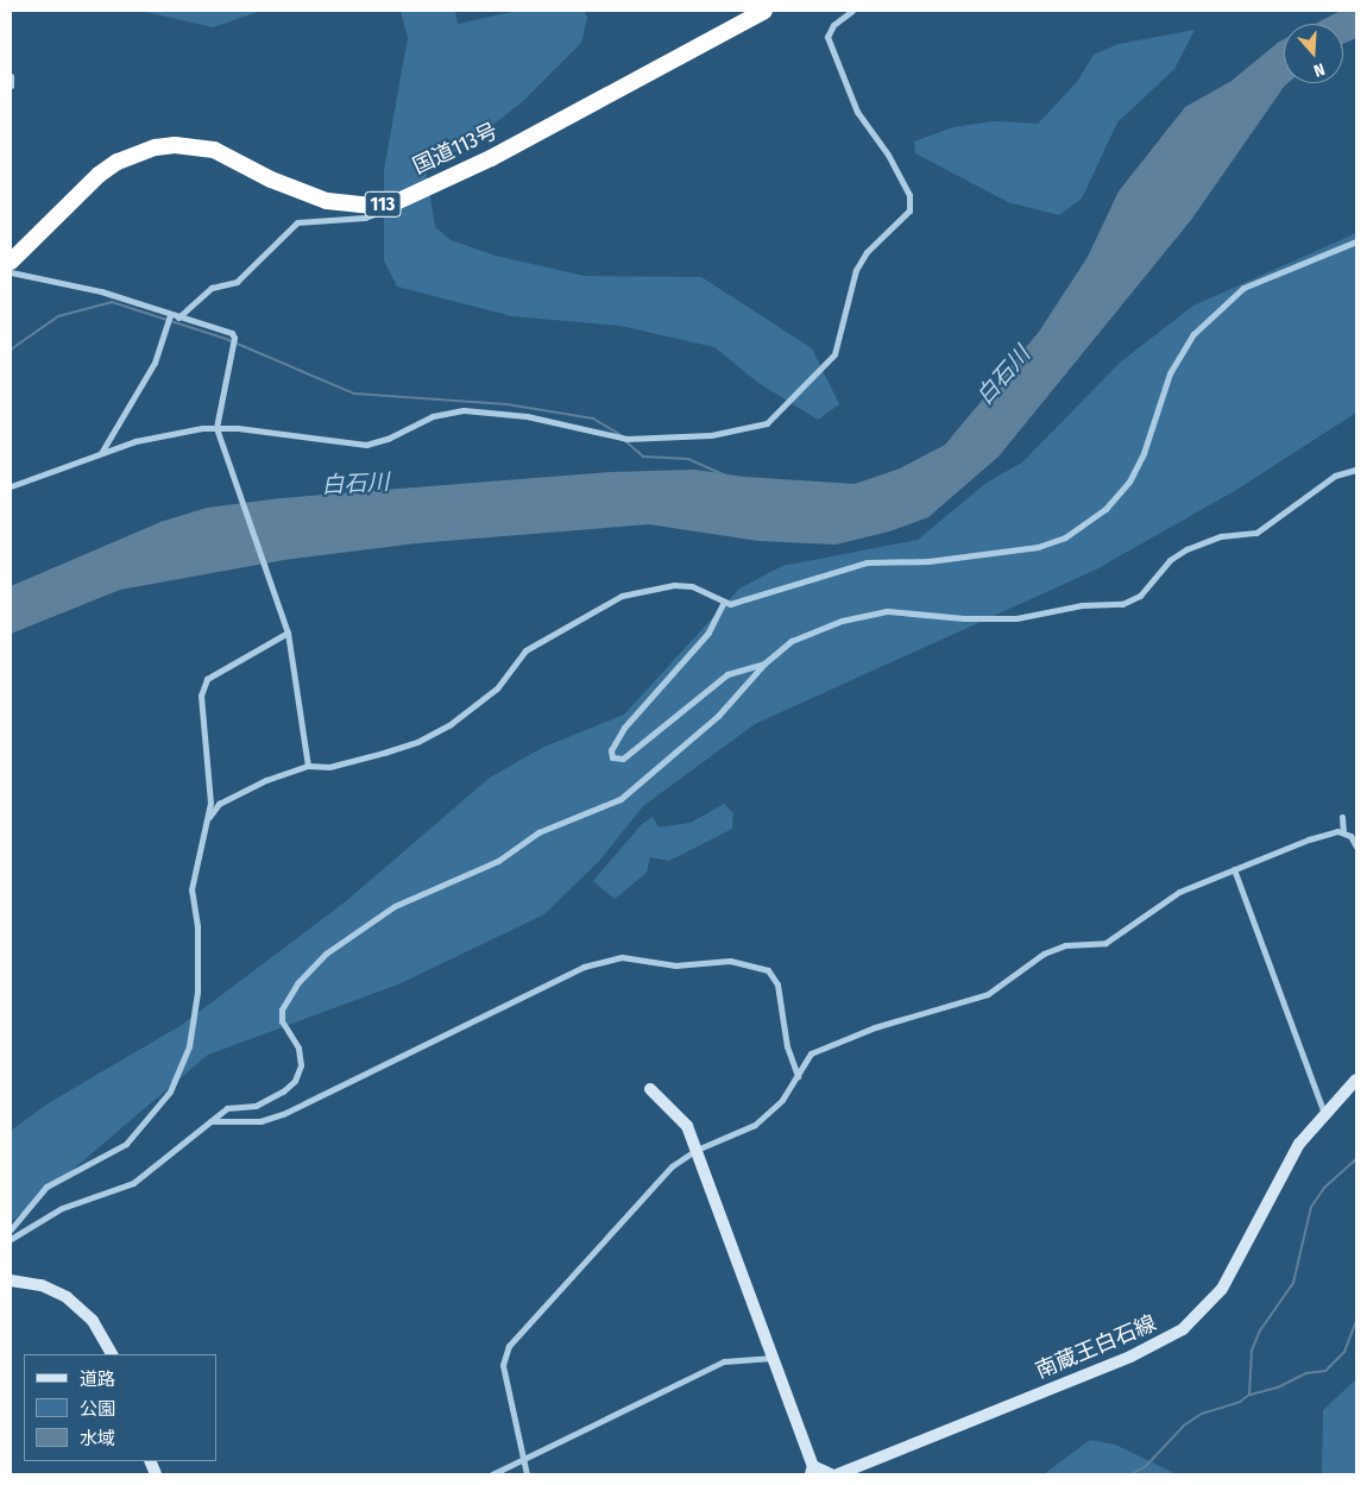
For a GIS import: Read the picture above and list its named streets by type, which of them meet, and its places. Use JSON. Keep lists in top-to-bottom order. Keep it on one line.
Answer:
{"streets":{"highway":["国道113号","113"],"main road":["南蔵王白石線"]},"water":["白石川"],"legend":["道路","公園","水域"],"north":"bottom"}
